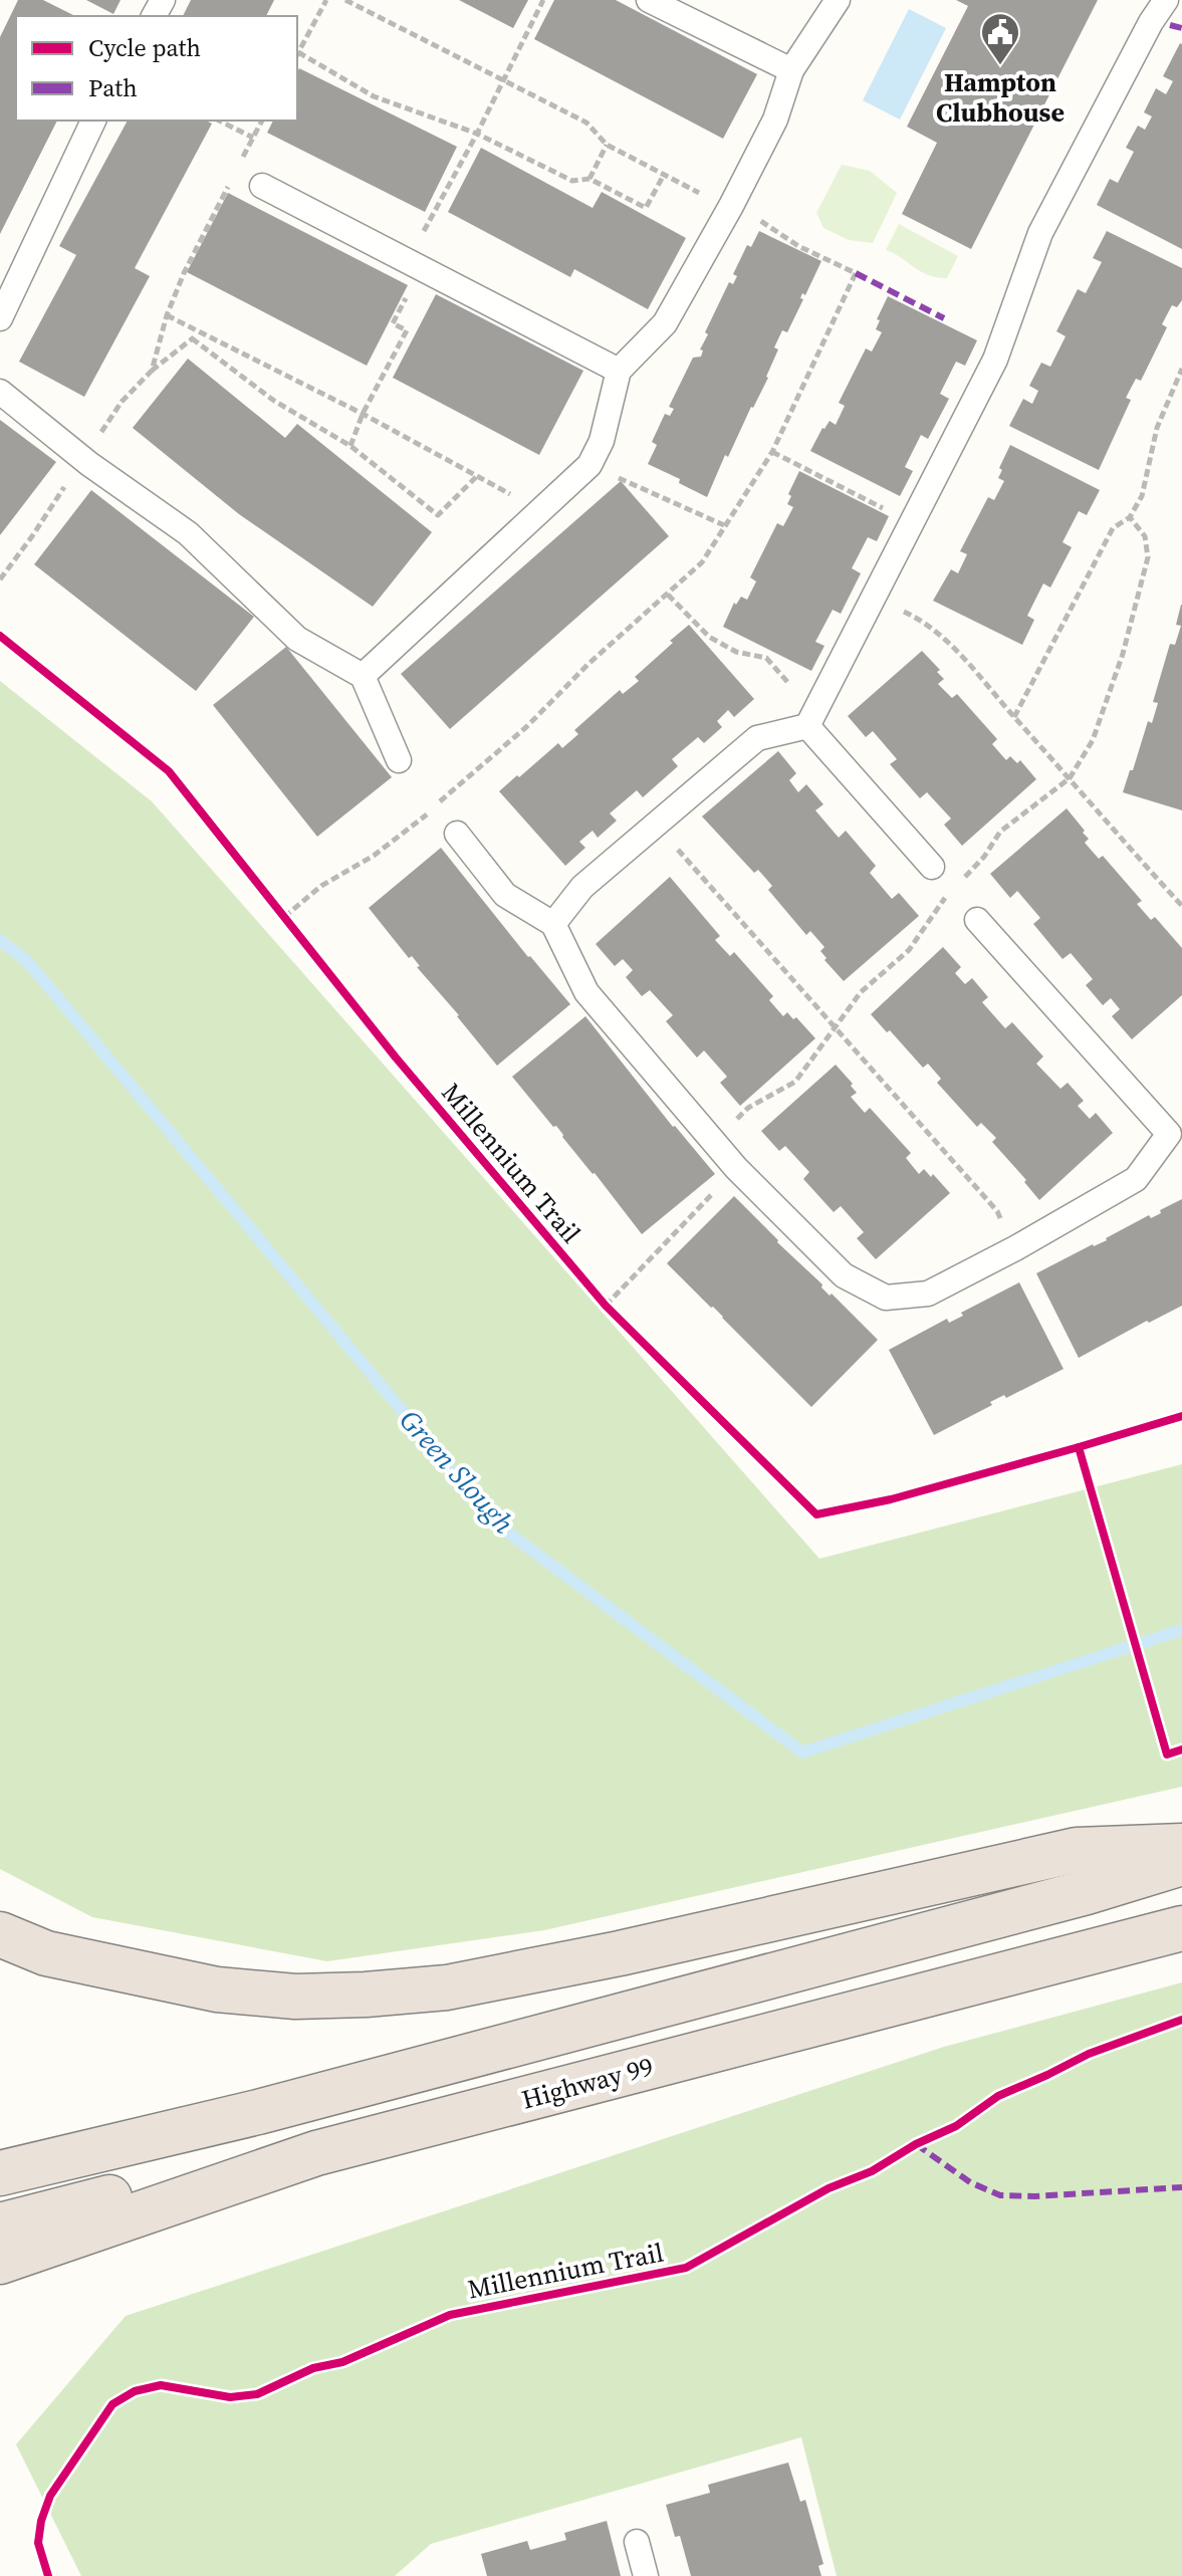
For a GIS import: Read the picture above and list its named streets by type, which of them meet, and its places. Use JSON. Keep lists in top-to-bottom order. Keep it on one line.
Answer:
{"streets":{"highway":["Highway 99"],"cycle path":["Millennium Trail"]},"water":["Green Slough"],"places":{"public building":["Hampton Clubhouse"]},"legend":["Cycle path","Path"]}
